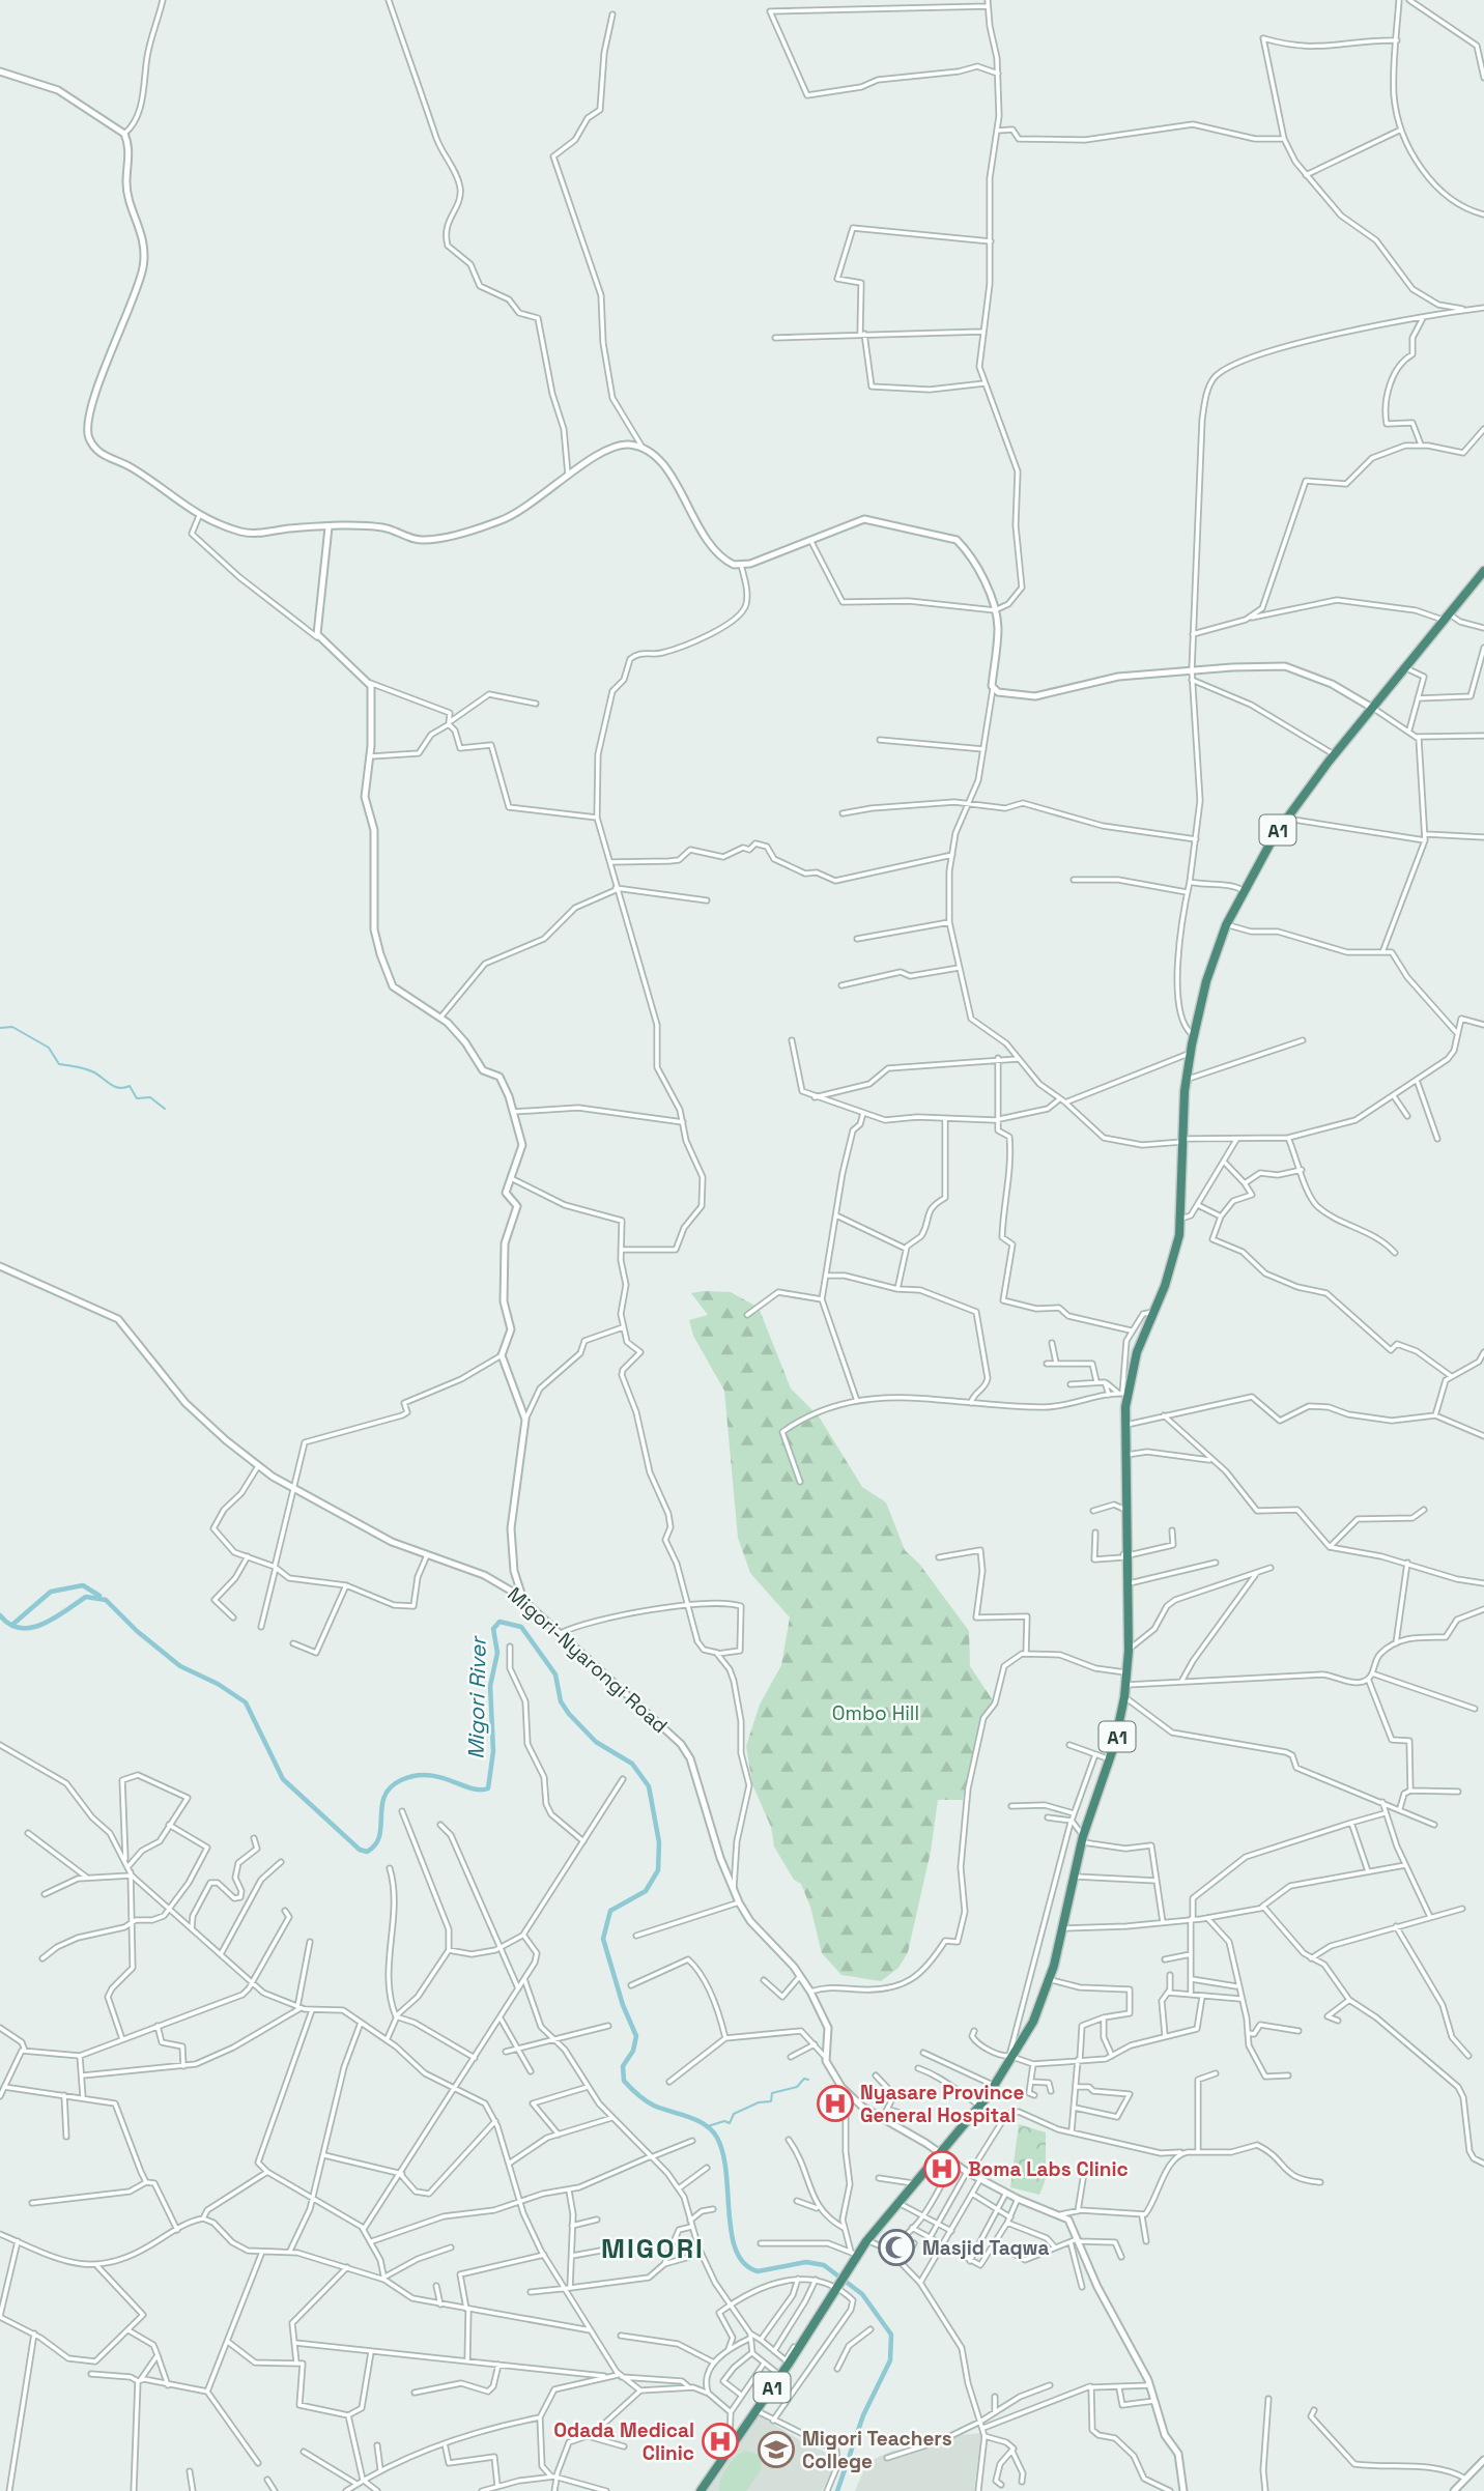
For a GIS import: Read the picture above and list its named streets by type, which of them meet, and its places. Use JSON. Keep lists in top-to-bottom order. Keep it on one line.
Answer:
{"streets":{"highway":["A1"],"street":["Migori-Nyarongi Road"]},"districts":["MIGORI"],"water":["Migori River"],"parks":["Ombo Hill"],"places":{"hospital":["Nyasare Province General Hospital","Boma Labs Clinic","Odada Medical Clinic"],"mosque":["Masjid Taqwa"],"school or university":["Migori Teachers College"]}}
